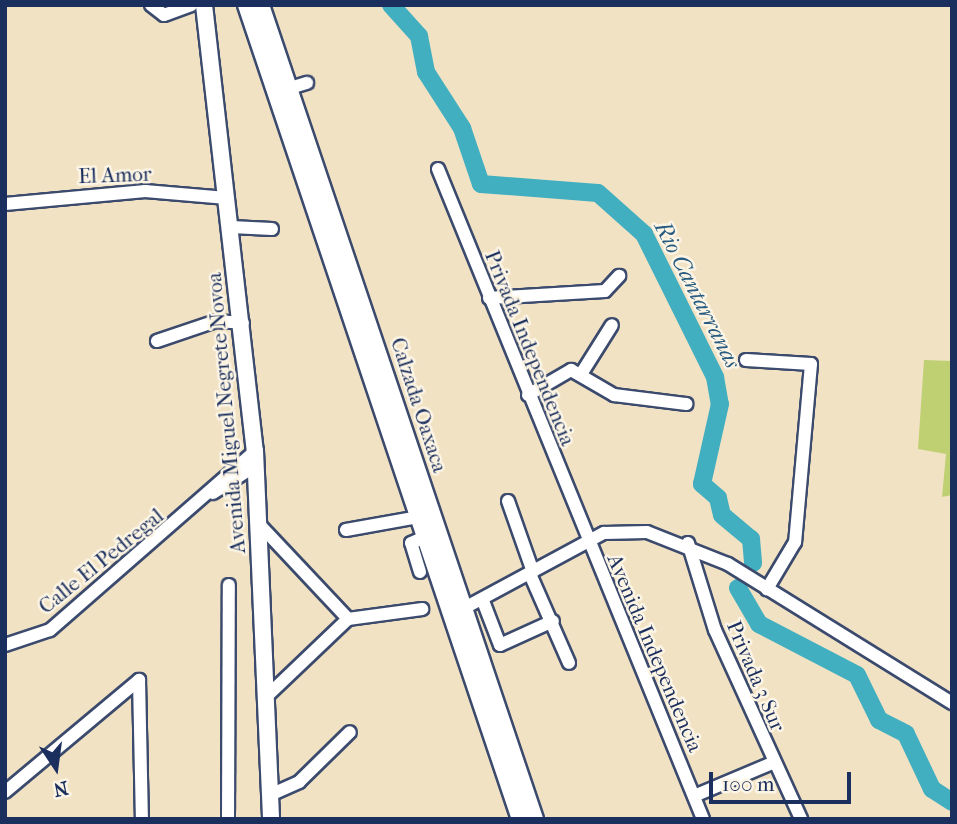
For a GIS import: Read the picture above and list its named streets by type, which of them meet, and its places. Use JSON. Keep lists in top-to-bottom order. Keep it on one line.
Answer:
{"streets":{"main road":["Calzada Oaxaca","Avenida Miguel Negrete Novoa"],"street":["El Amor","Privada Independencia","Calle El Pedregal","Avenida Independencia","Privada 3 Sur"]},"crossings":[["El Amor","Avenida Miguel Negrete Novoa"],["Privada Independencia","Avenida Independencia"],["Avenida Miguel Negrete Novoa","Calle El Pedregal"]],"water":["Rio Cantarranas"],"scale_bar":"100 m","north":"bottom"}
